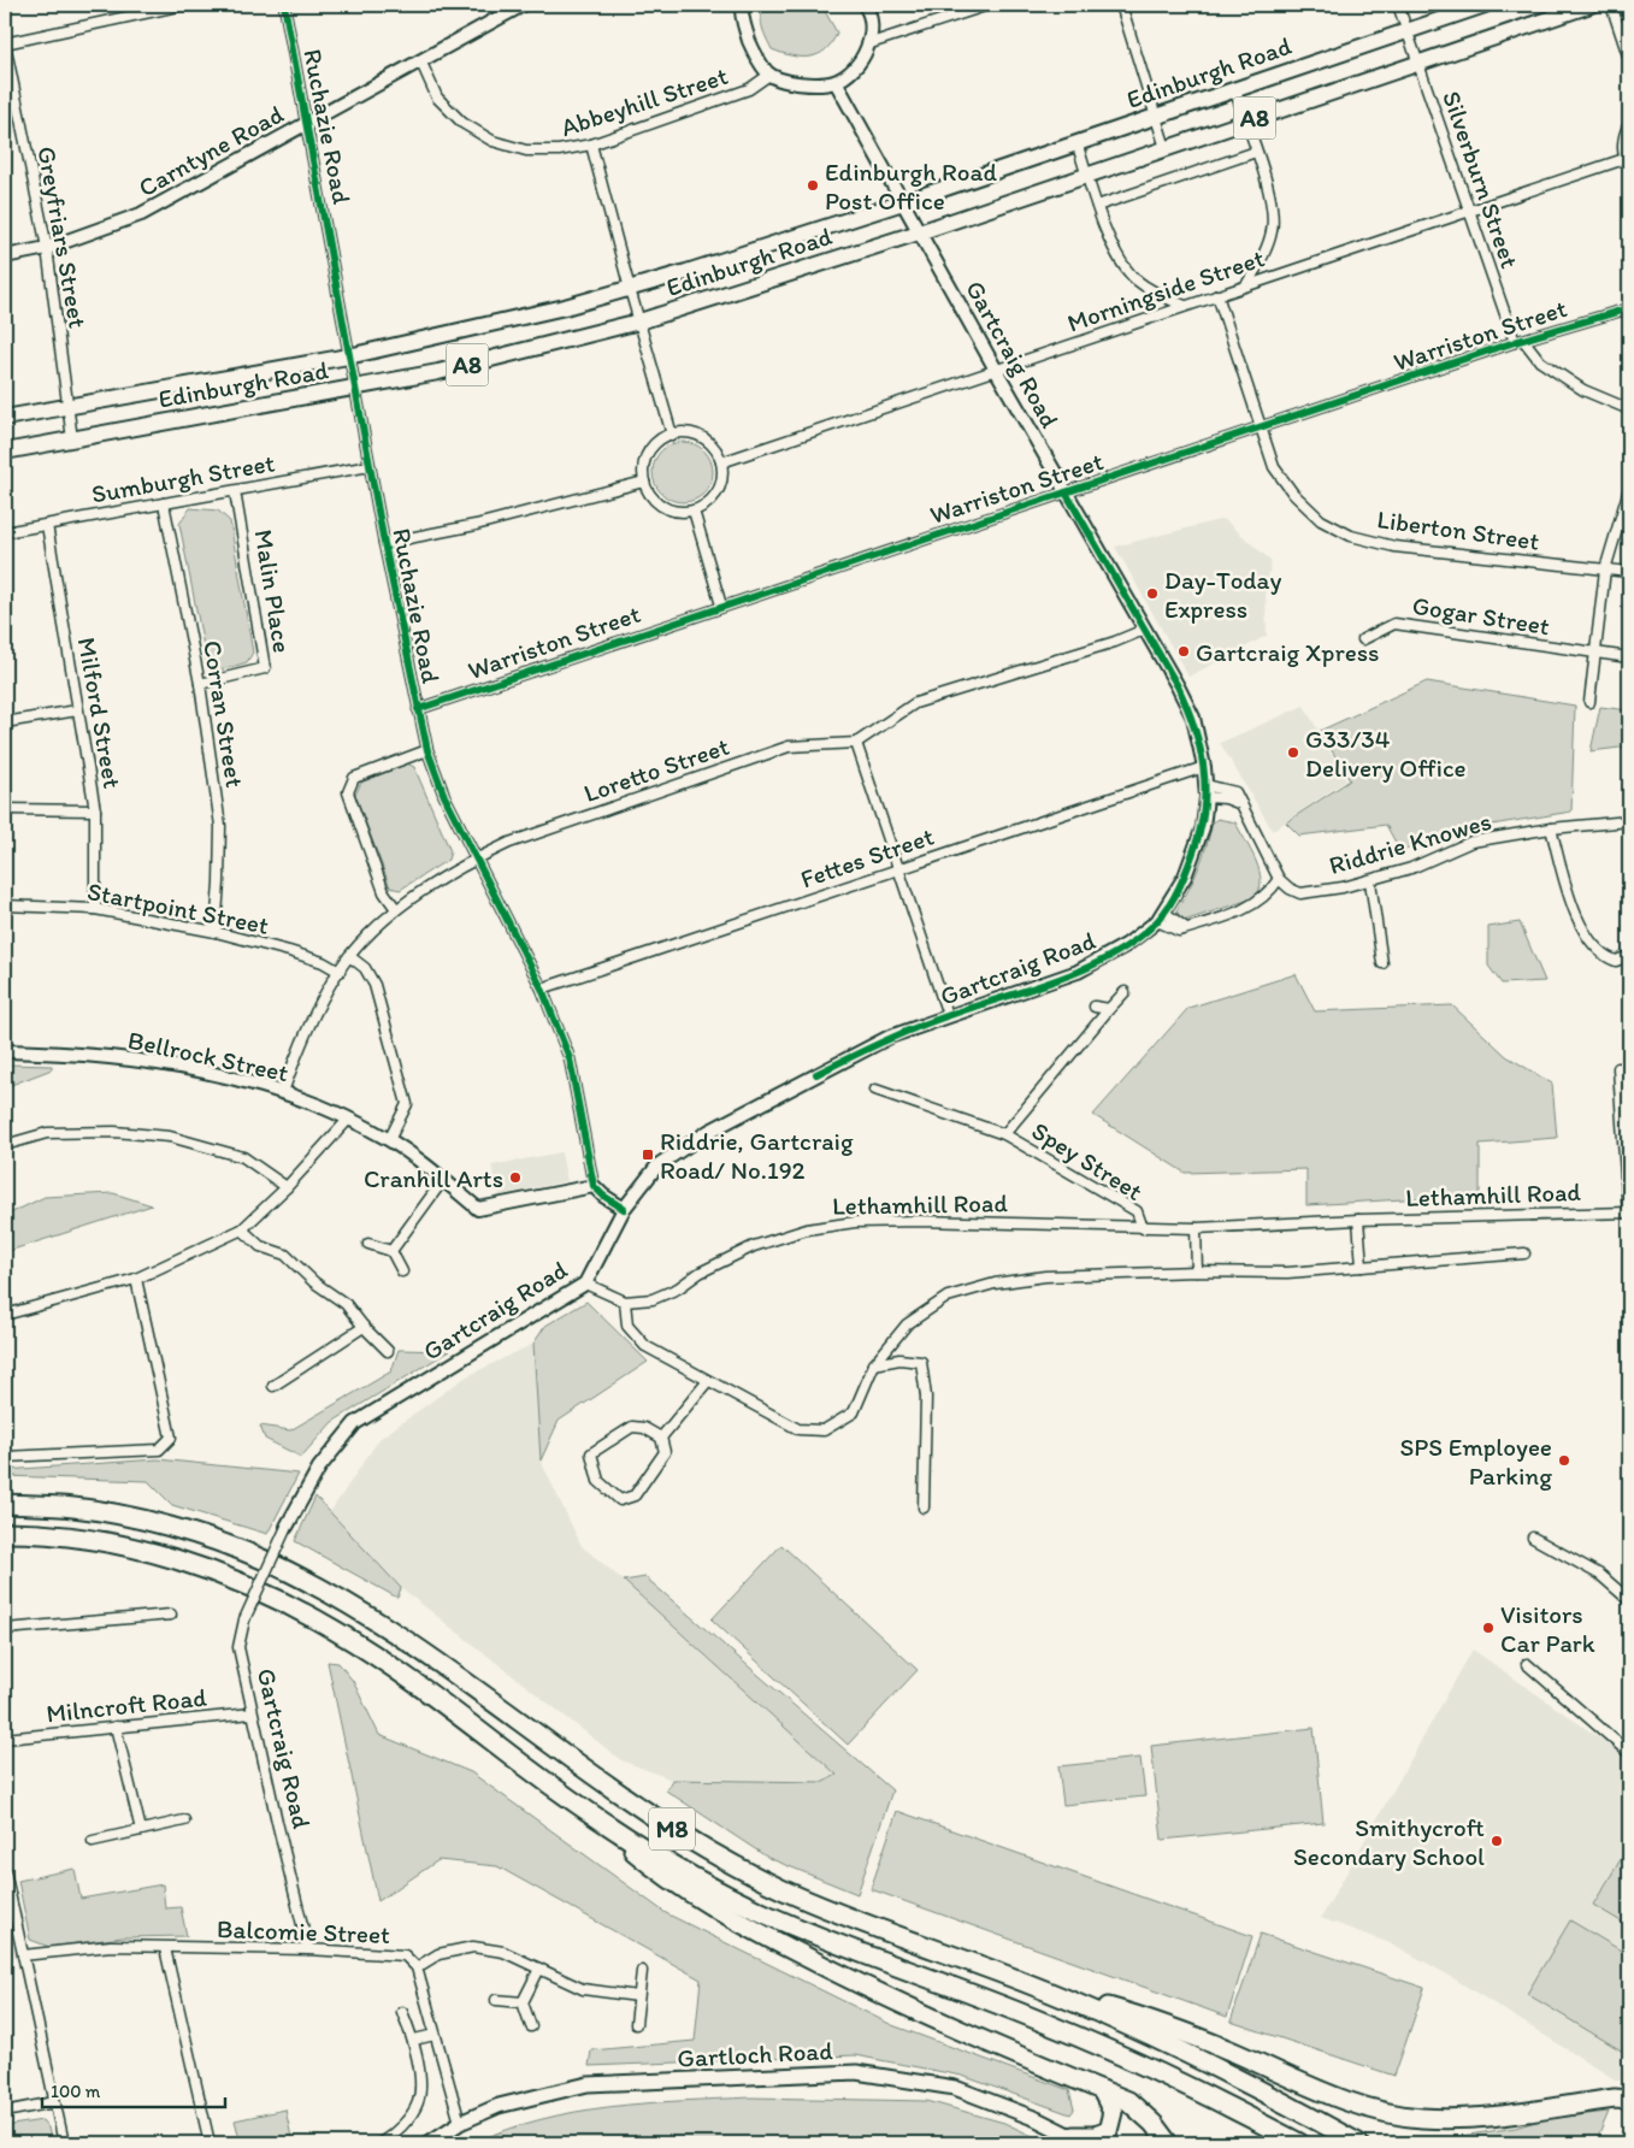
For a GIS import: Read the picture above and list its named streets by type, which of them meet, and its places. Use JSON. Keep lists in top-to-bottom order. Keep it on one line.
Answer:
{"streets":{"highway":["M8"],"main road":["Edinburgh Road","A8","Gartloch Road"],"street":["Abbeyhill Street","Ruchazie Road","Carntyne Road","Silverburn Street","Greyfriars Street","Morningside Street","Warriston Street","Gartcraig Road","Sumburgh Street","Liberton Street","Malin Place","Gogar Street","Milford Street","Corran Street","Loretto Street","Riddrie Knowes","Fettes Street","Startpoint Street","Bellrock Street","Spey Street","Lethamhill Road","Milncroft Road","Balcomie Street"]},"crossings":[["Edinburgh Road","Ruchazie Road"],["Edinburgh Road","Silverburn Street"],["Edinburgh Road","Greyfriars Street"],["Edinburgh Road","Gartcraig Road"],["Abbeyhill Street","Carntyne Road"],["Ruchazie Road","Carntyne Road"],["Ruchazie Road","Warriston Street"],["Ruchazie Road","Sumburgh Street"],["Ruchazie Road","Loretto Street"],["Ruchazie Road","Fettes Street"],["Ruchazie Road","Bellrock Street"],["Carntyne Road","Greyfriars Street"],["Silverburn Street","Morningside Street"],["Silverburn Street","Warriston Street"],["Morningside Street","Gartcraig Road"],["Morningside Street","Liberton Street"],["Warriston Street","Gartcraig Road"],["Warriston Street","Liberton Street"],["Gartcraig Road","Fettes Street"],["Gartcraig Road","Lethamhill Road"],["Gartcraig Road","Milncroft Road"],["Gartcraig Road","Balcomie Street"],["Sumburgh Street","Malin Place"],["Sumburgh Street","Milford Street"],["Sumburgh Street","Corran Street"],["Malin Place","Corran Street"],["Milford Street","Startpoint Street"],["Corran Street","Startpoint Street"],["Loretto Street","Startpoint Street"],["Loretto Street","Bellrock Street"],["Spey Street","Lethamhill Road"],["Balcomie Street","Gartloch Road"]],"places":{"other":["Edinburgh Road Post Office","Day-Today Express","Gartcraig Xpress","G33/34 Delivery Office","Cranhill Arts","SPS Employee Parking","Visitors Car Park","Smithycroft Secondary School"],"transit":["Riddrie, Gartcraig Road/ No.192"]},"scale_bar":"100 m"}
